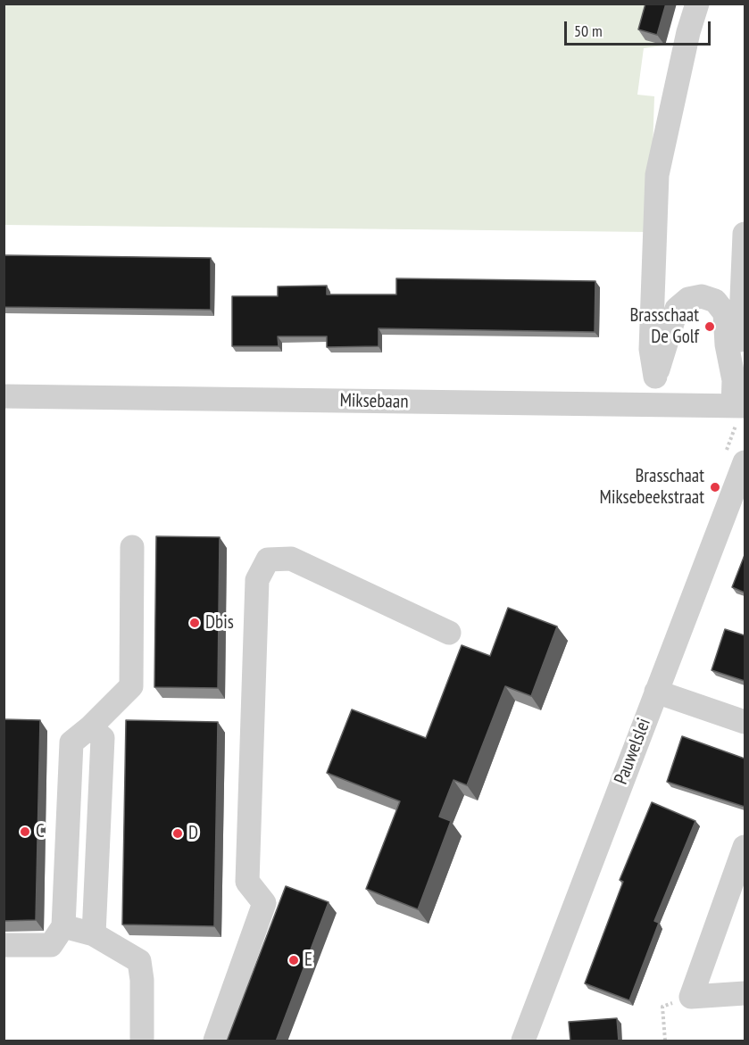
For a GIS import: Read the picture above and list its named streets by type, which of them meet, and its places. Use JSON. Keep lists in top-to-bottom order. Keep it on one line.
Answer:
{"streets":{"street":["Miksebaan","Pauwelslei"]},"places":["Brasschaat De Golf","Brasschaat Miksebeekstraat","Dbis","C","D","E"],"scale_bar":"50 m"}
